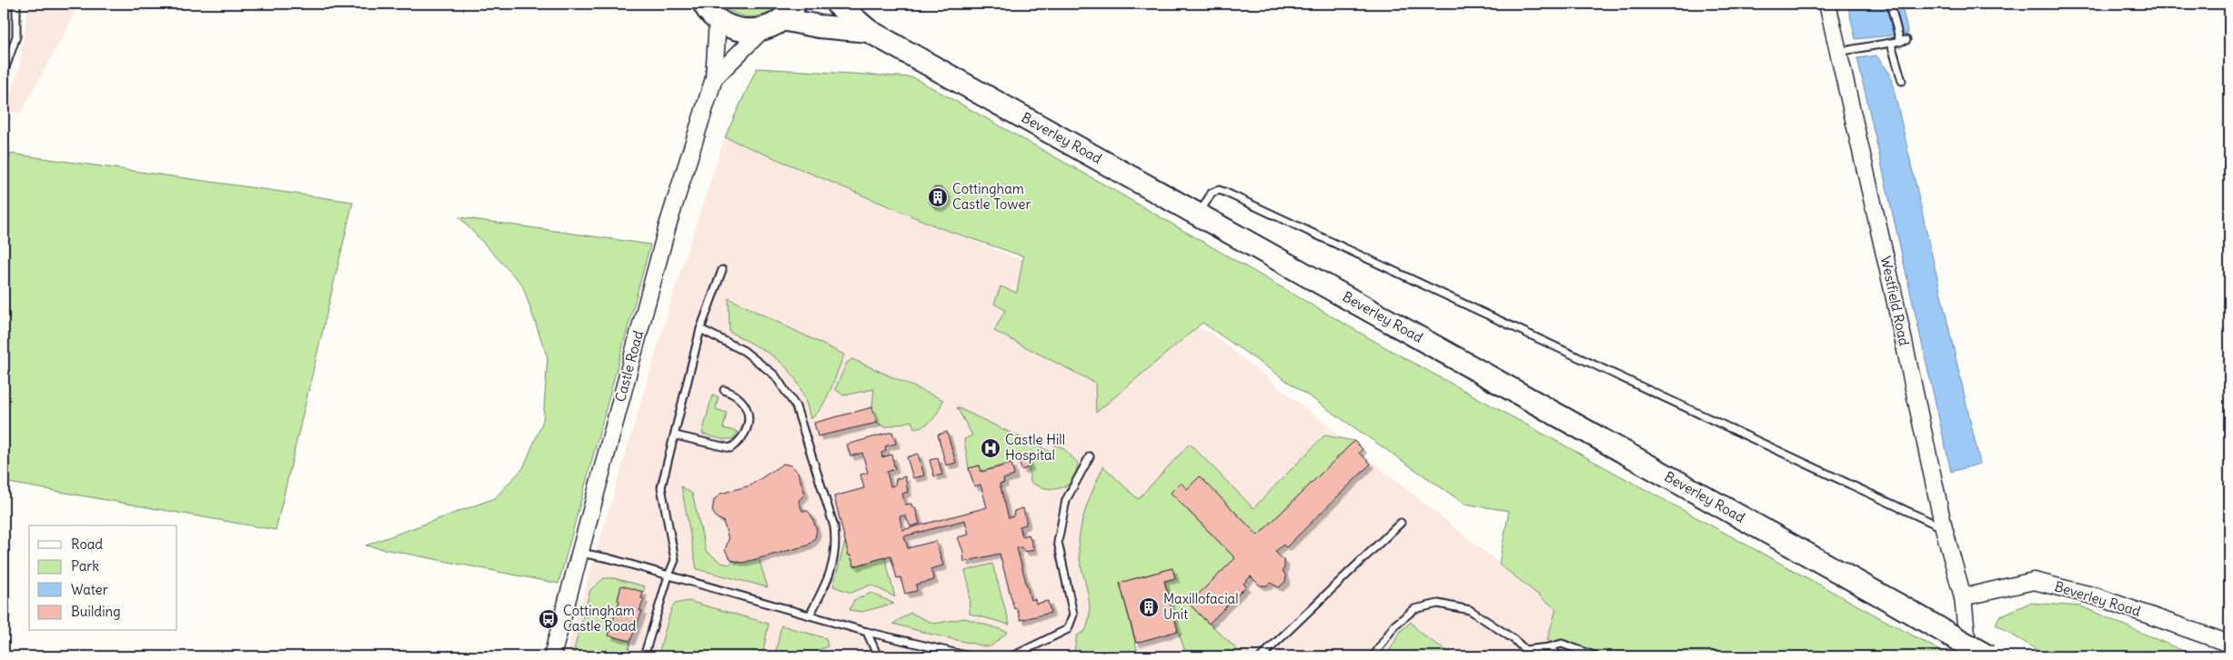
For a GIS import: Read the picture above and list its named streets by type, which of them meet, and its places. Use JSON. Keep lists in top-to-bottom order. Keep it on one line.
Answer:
{"streets":{"highway":["Beverley Road"],"street":["Westfield Road","Castle Road"]},"crossings":[["Beverley Road","Westfield Road"]],"places":{"building":["Cottingham Castle Tower","Maxillofacial Unit"],"hospital":["Castle Hill Hospital"],"bus stop":["Cottingham Castle Road"]},"legend":["Road","Park","Water","Building"]}
